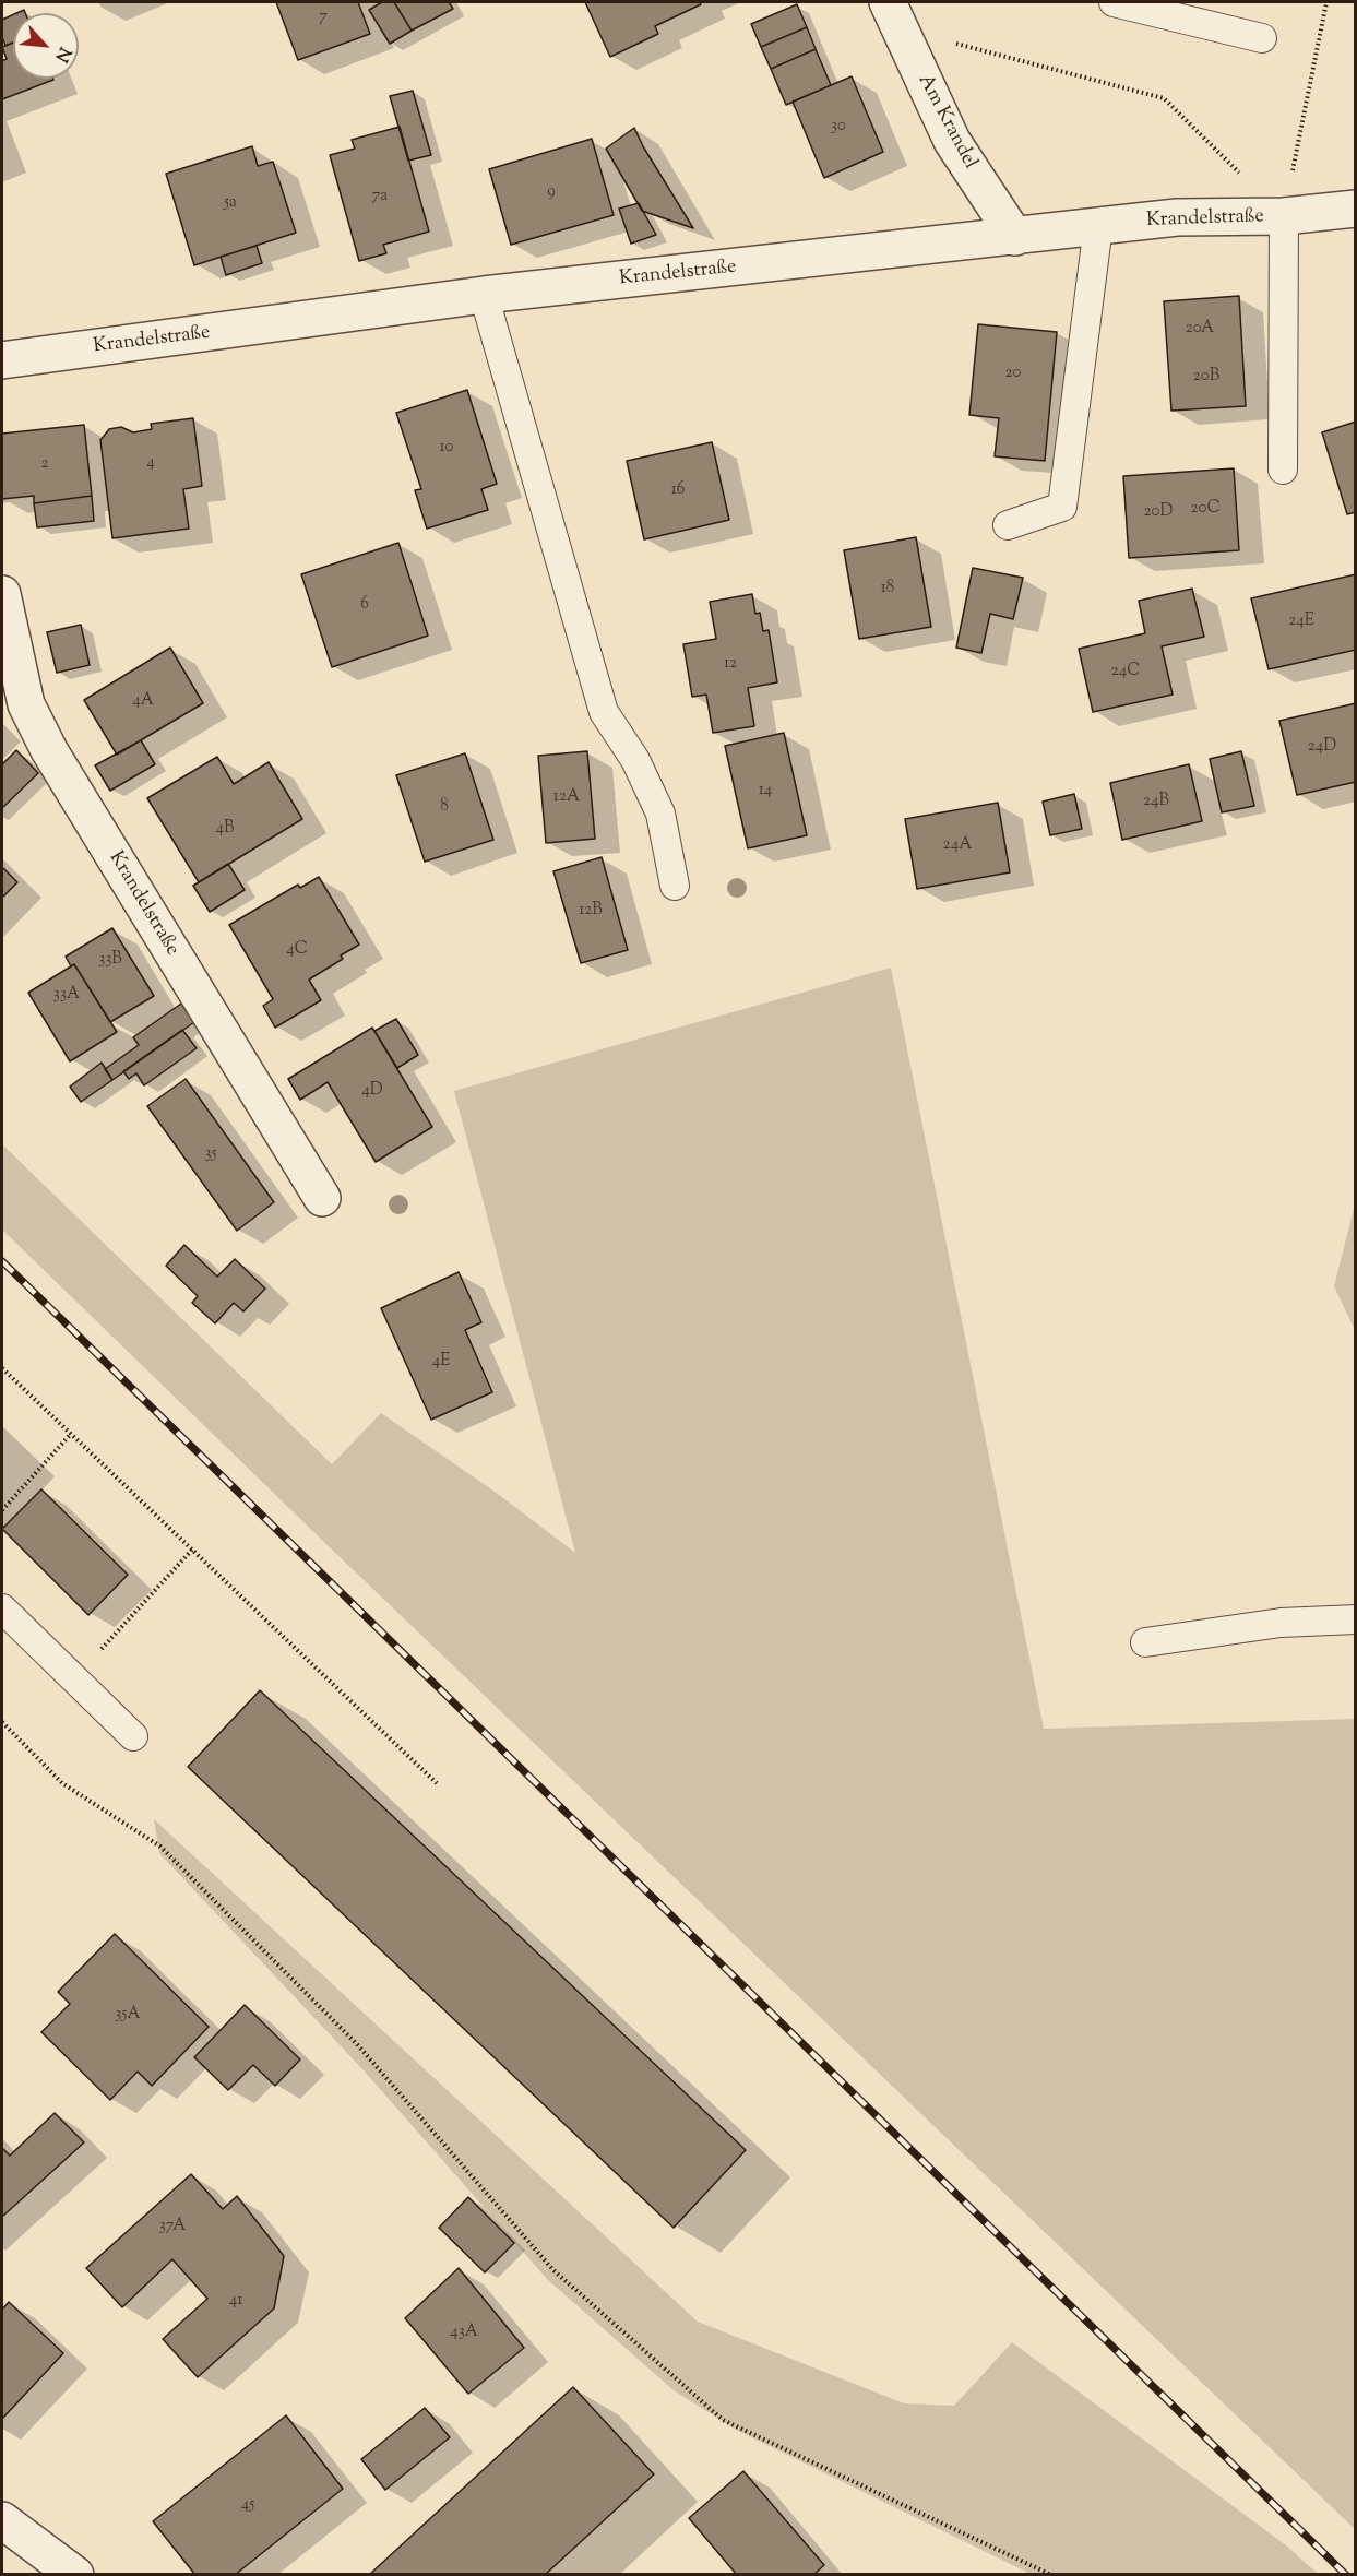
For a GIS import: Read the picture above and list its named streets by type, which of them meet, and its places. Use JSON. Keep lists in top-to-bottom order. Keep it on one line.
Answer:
{"streets":{"street":["Am Krandel","Krandelstraße"]},"crossings":[["Am Krandel","Krandelstraße"]],"house_numbers":["7","30","9","7a","5a","20A","20","20B","10","4","2","16","20C","20D","18","6","24E","12","24C","4A","24D","14","12A","24B","8","4B","24A","12B","4C","33B","33A","4D","35","4E","35A","37A","41","43A","45"],"north":"bottom right"}
